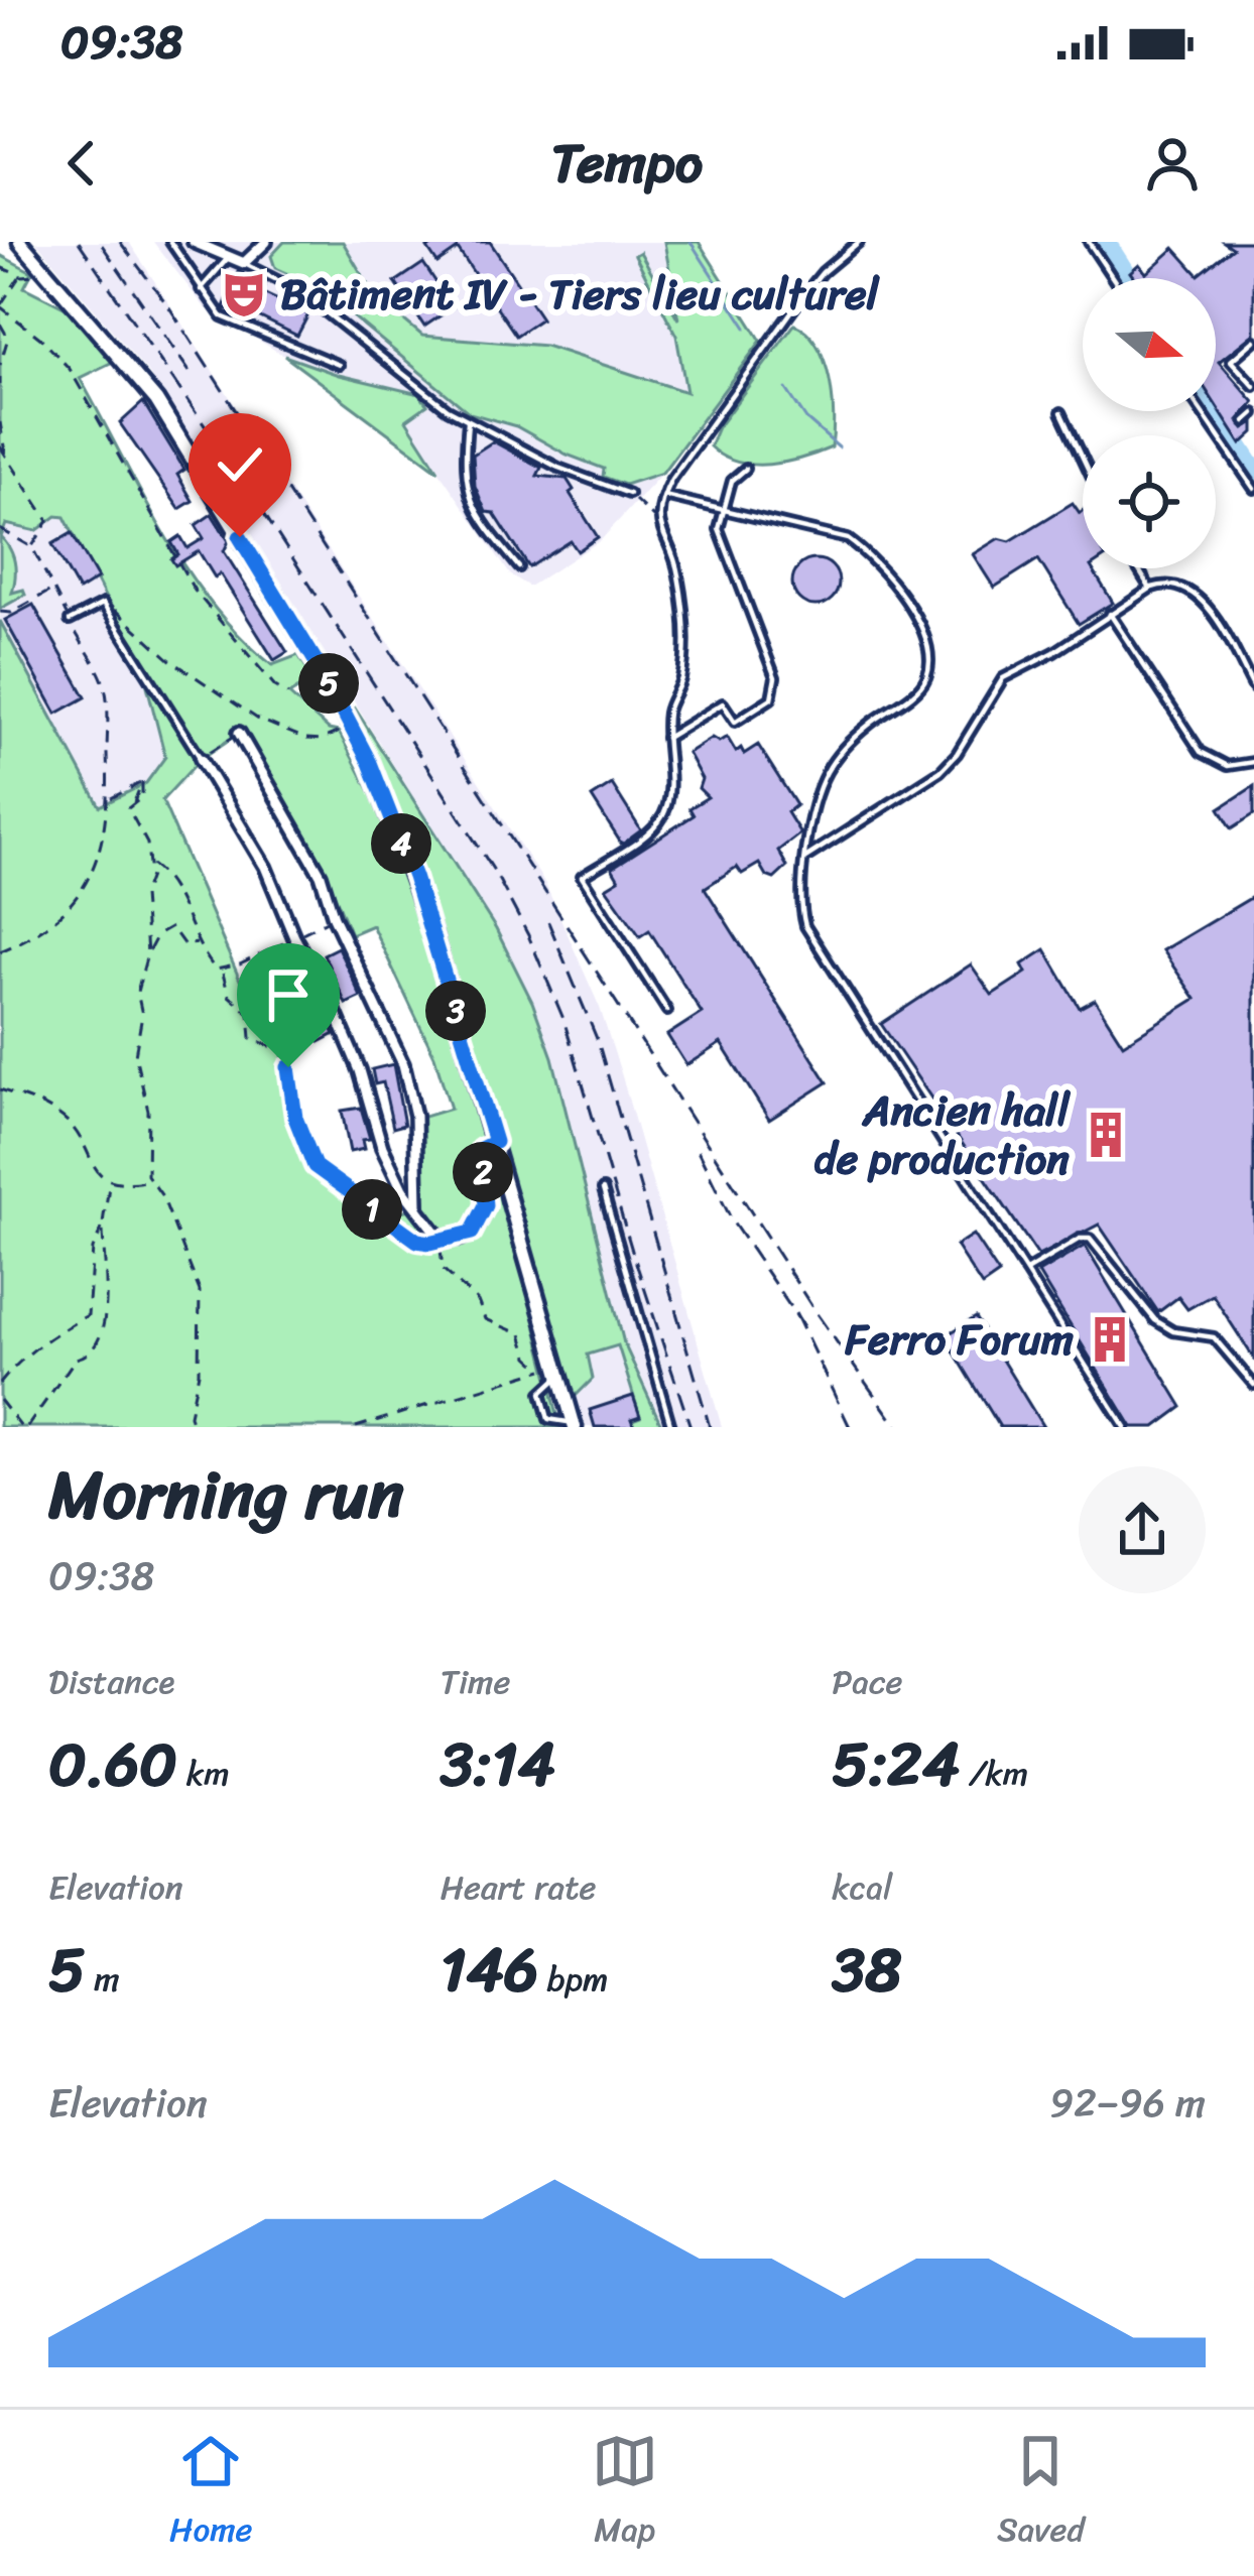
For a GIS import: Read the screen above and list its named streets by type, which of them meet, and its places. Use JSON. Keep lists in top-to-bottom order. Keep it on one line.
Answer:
{"places":{"theatre":["Bâtiment IV - Tiers lieu culturel"],"building":["Ancien hall de production","Ferro Forum"]},"north":"right","page":{"status":"09:38","header":"Tempo","pins":["5","4","3","2","1"],"heading":["Morning run","09:38"],"stats":[["Distance","0.60 km"],["Time","3:14"],["Pace","5:24 /km"],["Elevation","5 m"],["Heart rate","146 bpm"],["kcal","38"]],"chart":["Elevation","92–96 m"],"tabs":["Home","Map","Saved"]}}
